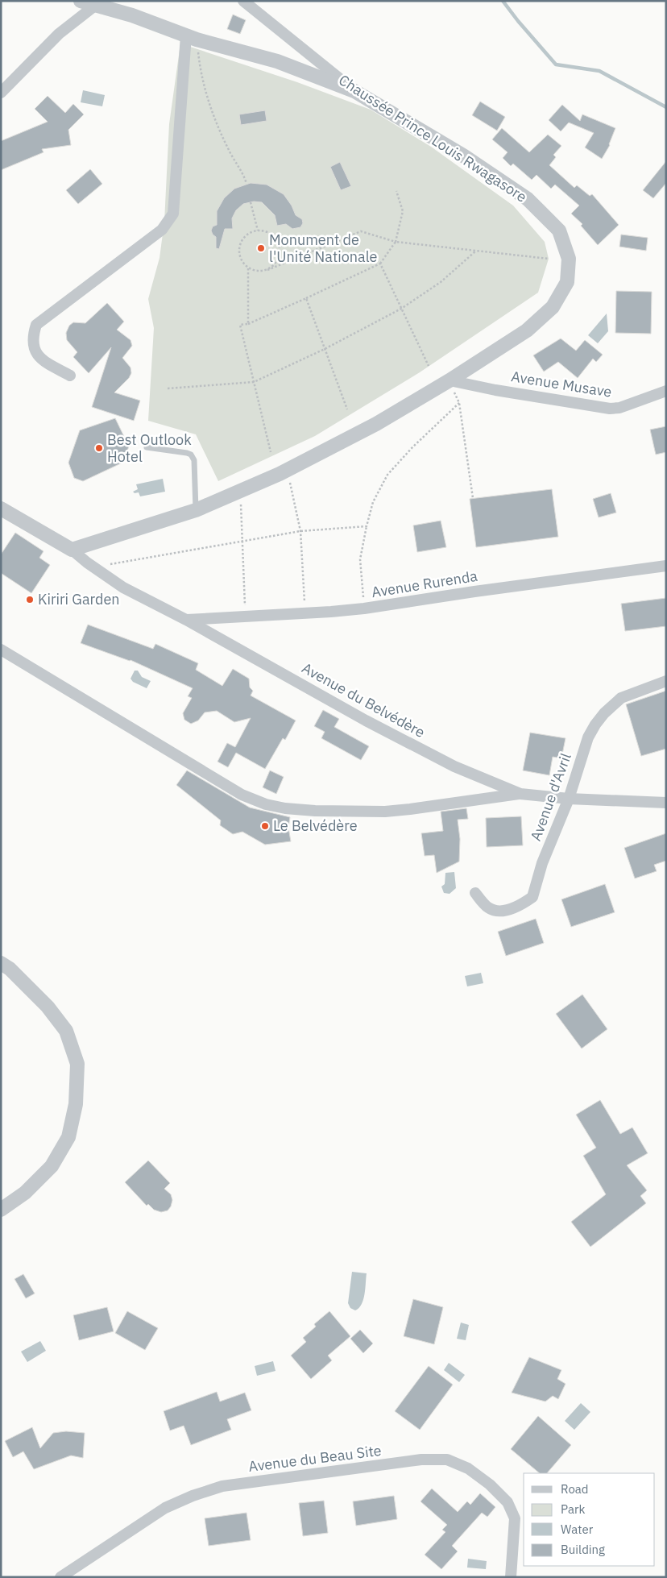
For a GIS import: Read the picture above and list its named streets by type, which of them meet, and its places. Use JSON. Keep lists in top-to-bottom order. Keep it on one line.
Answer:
{"streets":{"street":["Chaussée Prince Louis Rwagasore","Avenue Musave","Avenue Rurenda","Avenue du Belvédère","Avenue d'Avril","Avenue du Beau Site"]},"crossings":[["Chaussée Prince Louis Rwagasore","Avenue Musave"],["Chaussée Prince Louis Rwagasore","Avenue du Belvédère"],["Avenue Rurenda","Avenue du Belvédère"],["Avenue du Belvédère","Avenue d'Avril"]],"places":["Monument de l'Unité Nationale","Best Outlook Hotel","Kiriri Garden","Le Belvédère"],"legend":["Road","Park","Water","Building"]}
